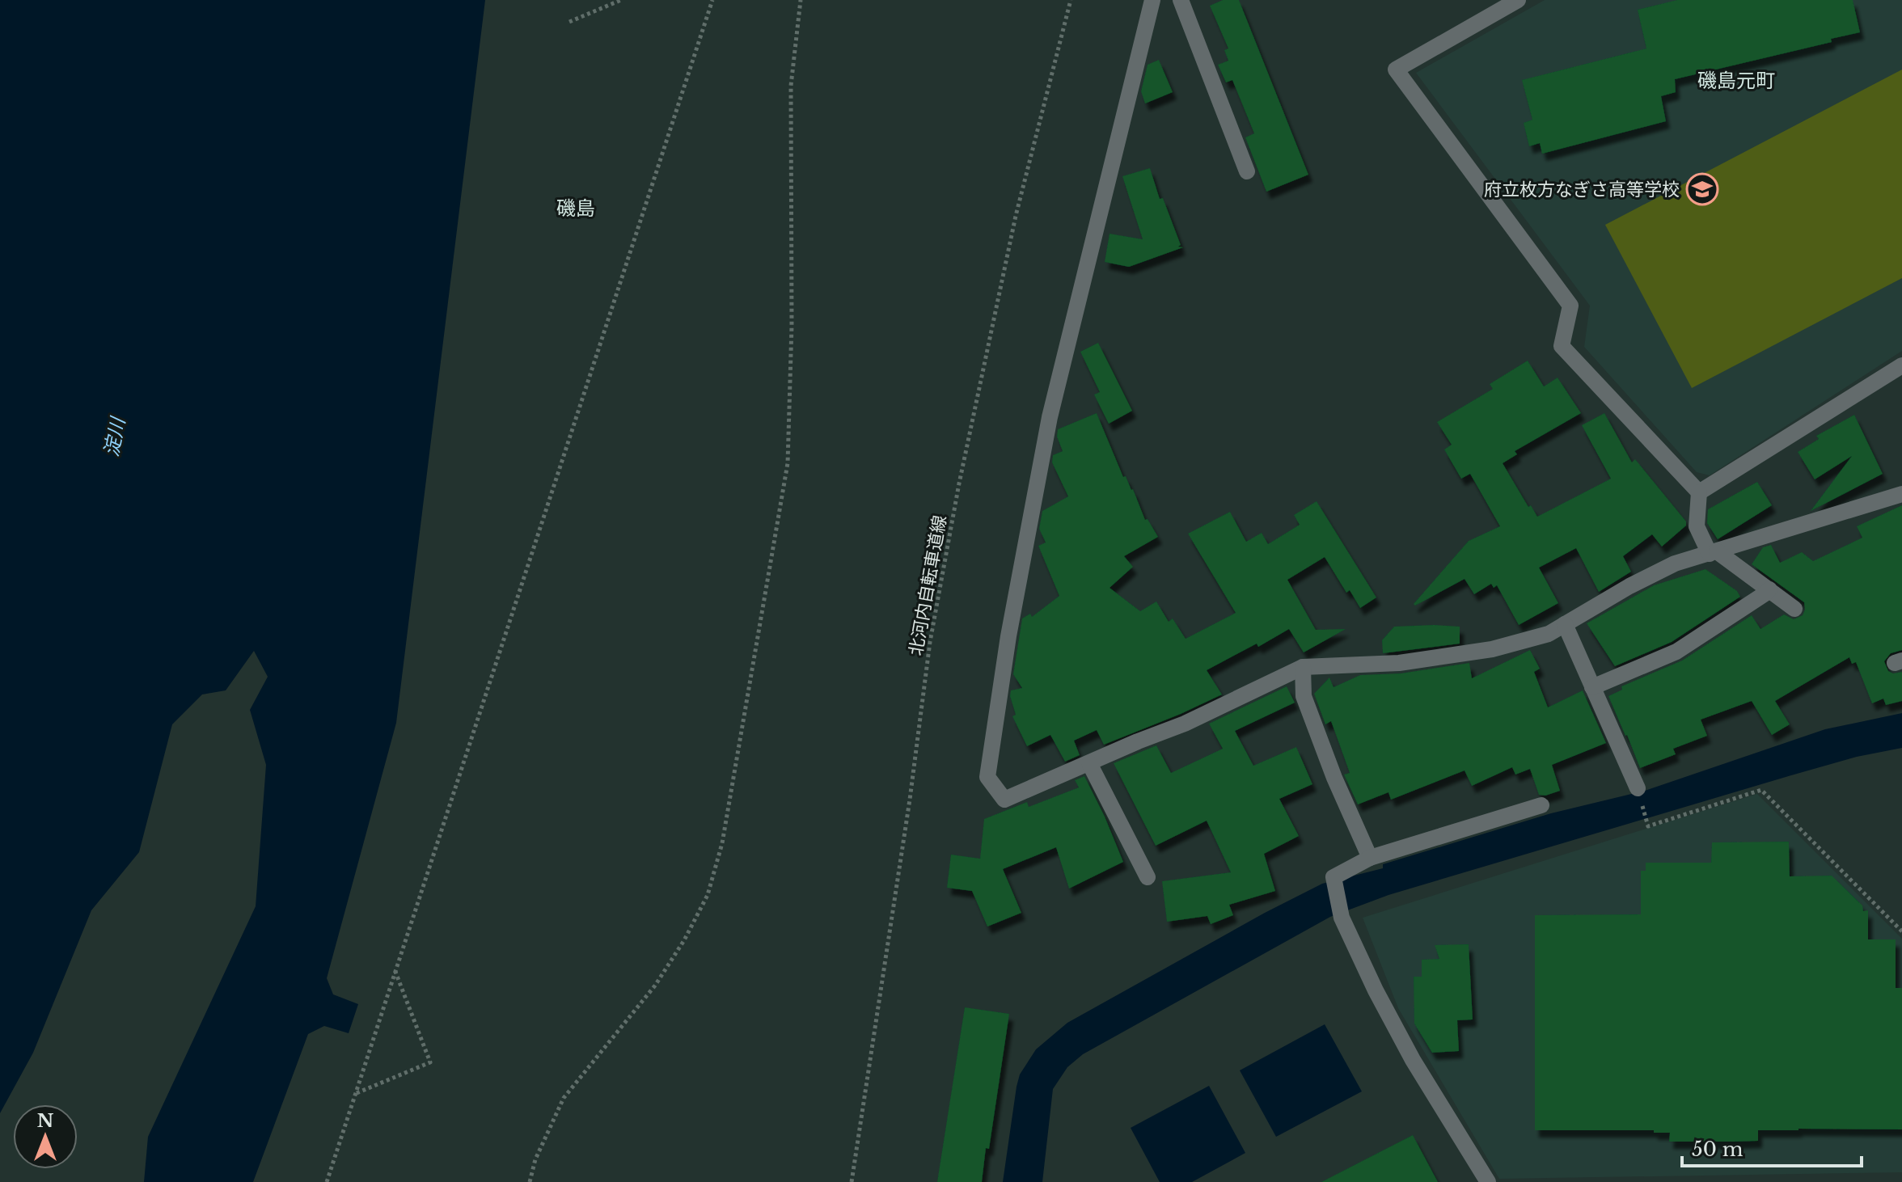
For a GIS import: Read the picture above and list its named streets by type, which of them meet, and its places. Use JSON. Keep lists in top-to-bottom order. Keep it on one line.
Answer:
{"streets":{"path":["北河内自転車道線"]},"districts":["磯島元町","磯島"],"water":["淀川"],"places":{"school or university":["府立枚方なぎさ高等学校"]},"scale_bar":"50 m","north":"top"}
